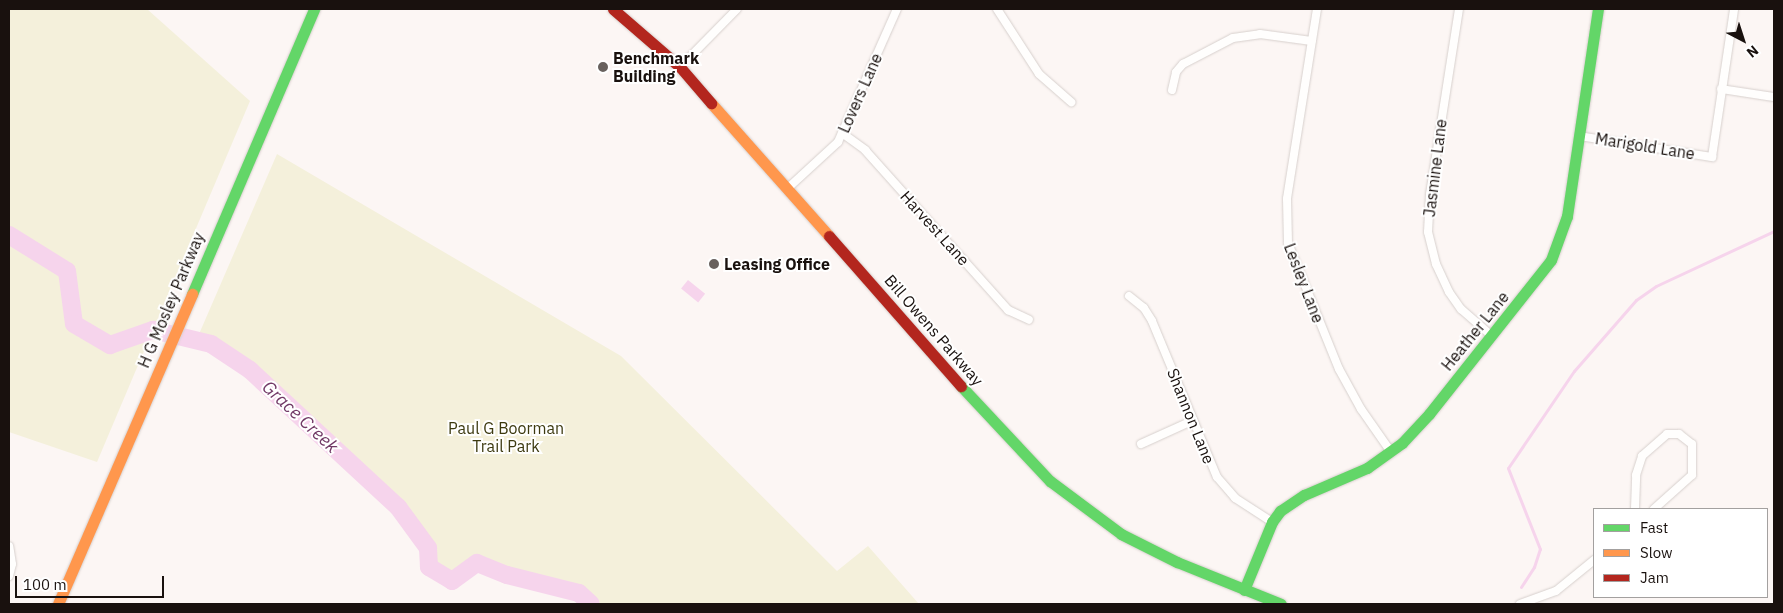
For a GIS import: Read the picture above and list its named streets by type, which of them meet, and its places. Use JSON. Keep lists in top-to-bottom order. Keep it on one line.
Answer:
{"streets":{"main road":["H G Mosley Parkway","Bill Owens Parkway","Heather Lane"],"street":["Lovers Lane","Marigold Lane","Jasmine Lane","Harvest Lane","Lesley Lane","Shannon Lane"]},"crossings":[["Lovers Lane","Harvest Lane"],["Lovers Lane","Bill Owens Parkway"],["Marigold Lane","Heather Lane"],["Jasmine Lane","Heather Lane"],["Lesley Lane","Heather Lane"],["Bill Owens Parkway","Heather Lane"],["Heather Lane","Shannon Lane"]],"water":["Grace Creek"],"parks":["Paul G Boorman Trail Park"],"places":["Benchmark Building","Leasing Office"],"legend":["Fast","Slow","Jam"],"scale_bar":"100 m","north":"bottom right"}
